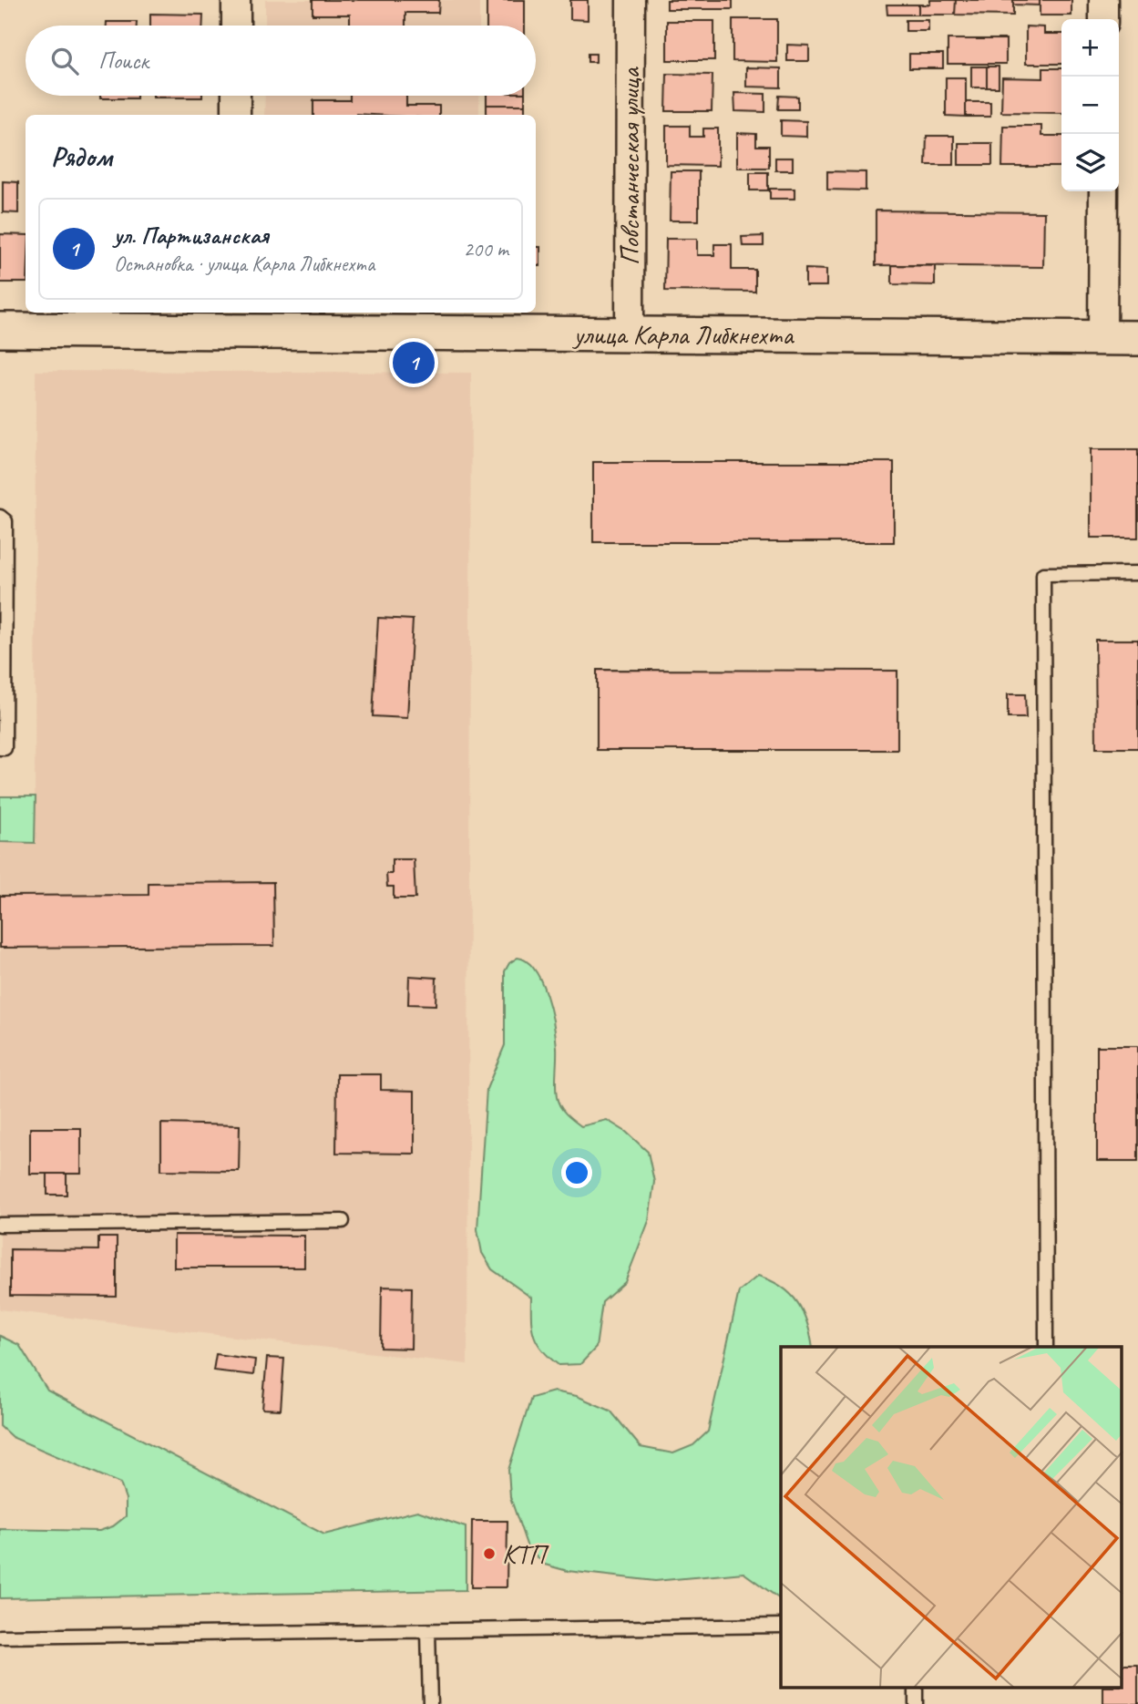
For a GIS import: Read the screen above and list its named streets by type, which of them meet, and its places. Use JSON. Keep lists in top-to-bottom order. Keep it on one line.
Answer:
{"streets":{"street":["Повстанческая улица","улица Карла Либкнехта"]},"crossings":[["Повстанческая улица","улица Карла Либкнехта"]],"places":["КТП"],"page":{"map_buttons":["+","−"],"search":"Поиск","heading":"Рядом","list":[{"mark":"1","name":"ул. Партизанская","note":"Остановка · улица Карла Либкнехта","value":"200 m"}],"pins":"1"}}
